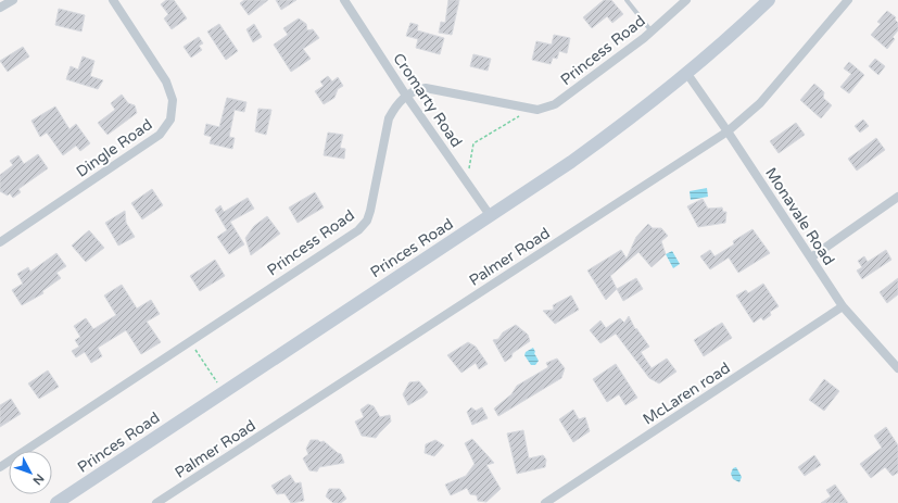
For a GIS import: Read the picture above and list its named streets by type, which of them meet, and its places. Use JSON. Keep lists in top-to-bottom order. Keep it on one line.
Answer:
{"streets":{"main road":["Princes Road"],"street":["Princess Road","Cromarty Road","Dingle Road","Monavale Road","Palmer Road","McLaren road"]},"crossings":[["Princess Road","Cromarty Road"],["Cromarty Road","Princes Road"],["Monavale Road","Princes Road"],["Monavale Road","Palmer Road"],["Monavale Road","McLaren road"]],"north":"bottom right"}
